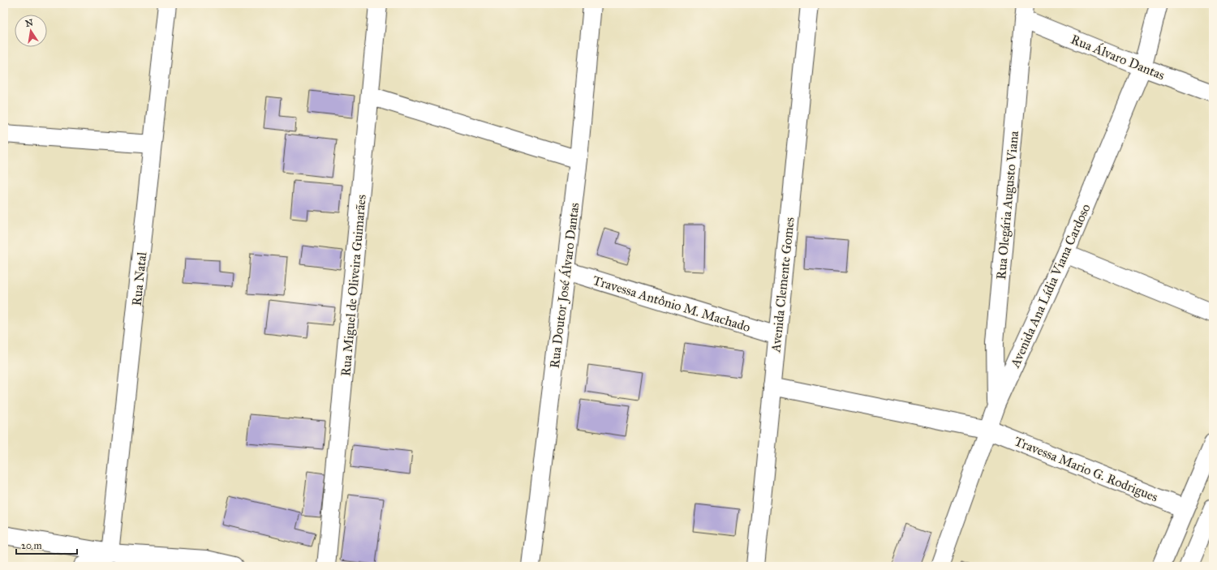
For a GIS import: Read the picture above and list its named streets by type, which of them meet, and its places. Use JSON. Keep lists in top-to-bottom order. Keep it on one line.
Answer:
{"streets":{"street":["Rua Álvaro Dantas","Rua Olegária Augusto Viana","Rua Natal","Avenida Clemente Gomes","Rua Miguel de Oliveira Guimarães","Rua Doutor José Álvaro Dantas","Avenida Ana Lídia Viana Cardoso","Travessa Antônio M. Machado","Travessa Mario G. Rodrigues"]},"crossings":[["Rua Álvaro Dantas","Rua Olegária Augusto Viana"],["Rua Álvaro Dantas","Avenida Ana Lídia Viana Cardoso"],["Rua Olegária Augusto Viana","Avenida Ana Lídia Viana Cardoso"],["Avenida Clemente Gomes","Travessa Antônio M. Machado"],["Avenida Clemente Gomes","Travessa Mario G. Rodrigues"],["Rua Doutor José Álvaro Dantas","Travessa Antônio M. Machado"],["Avenida Ana Lídia Viana Cardoso","Travessa Mario G. Rodrigues"]],"scale_bar":"20 m","north":"top"}
